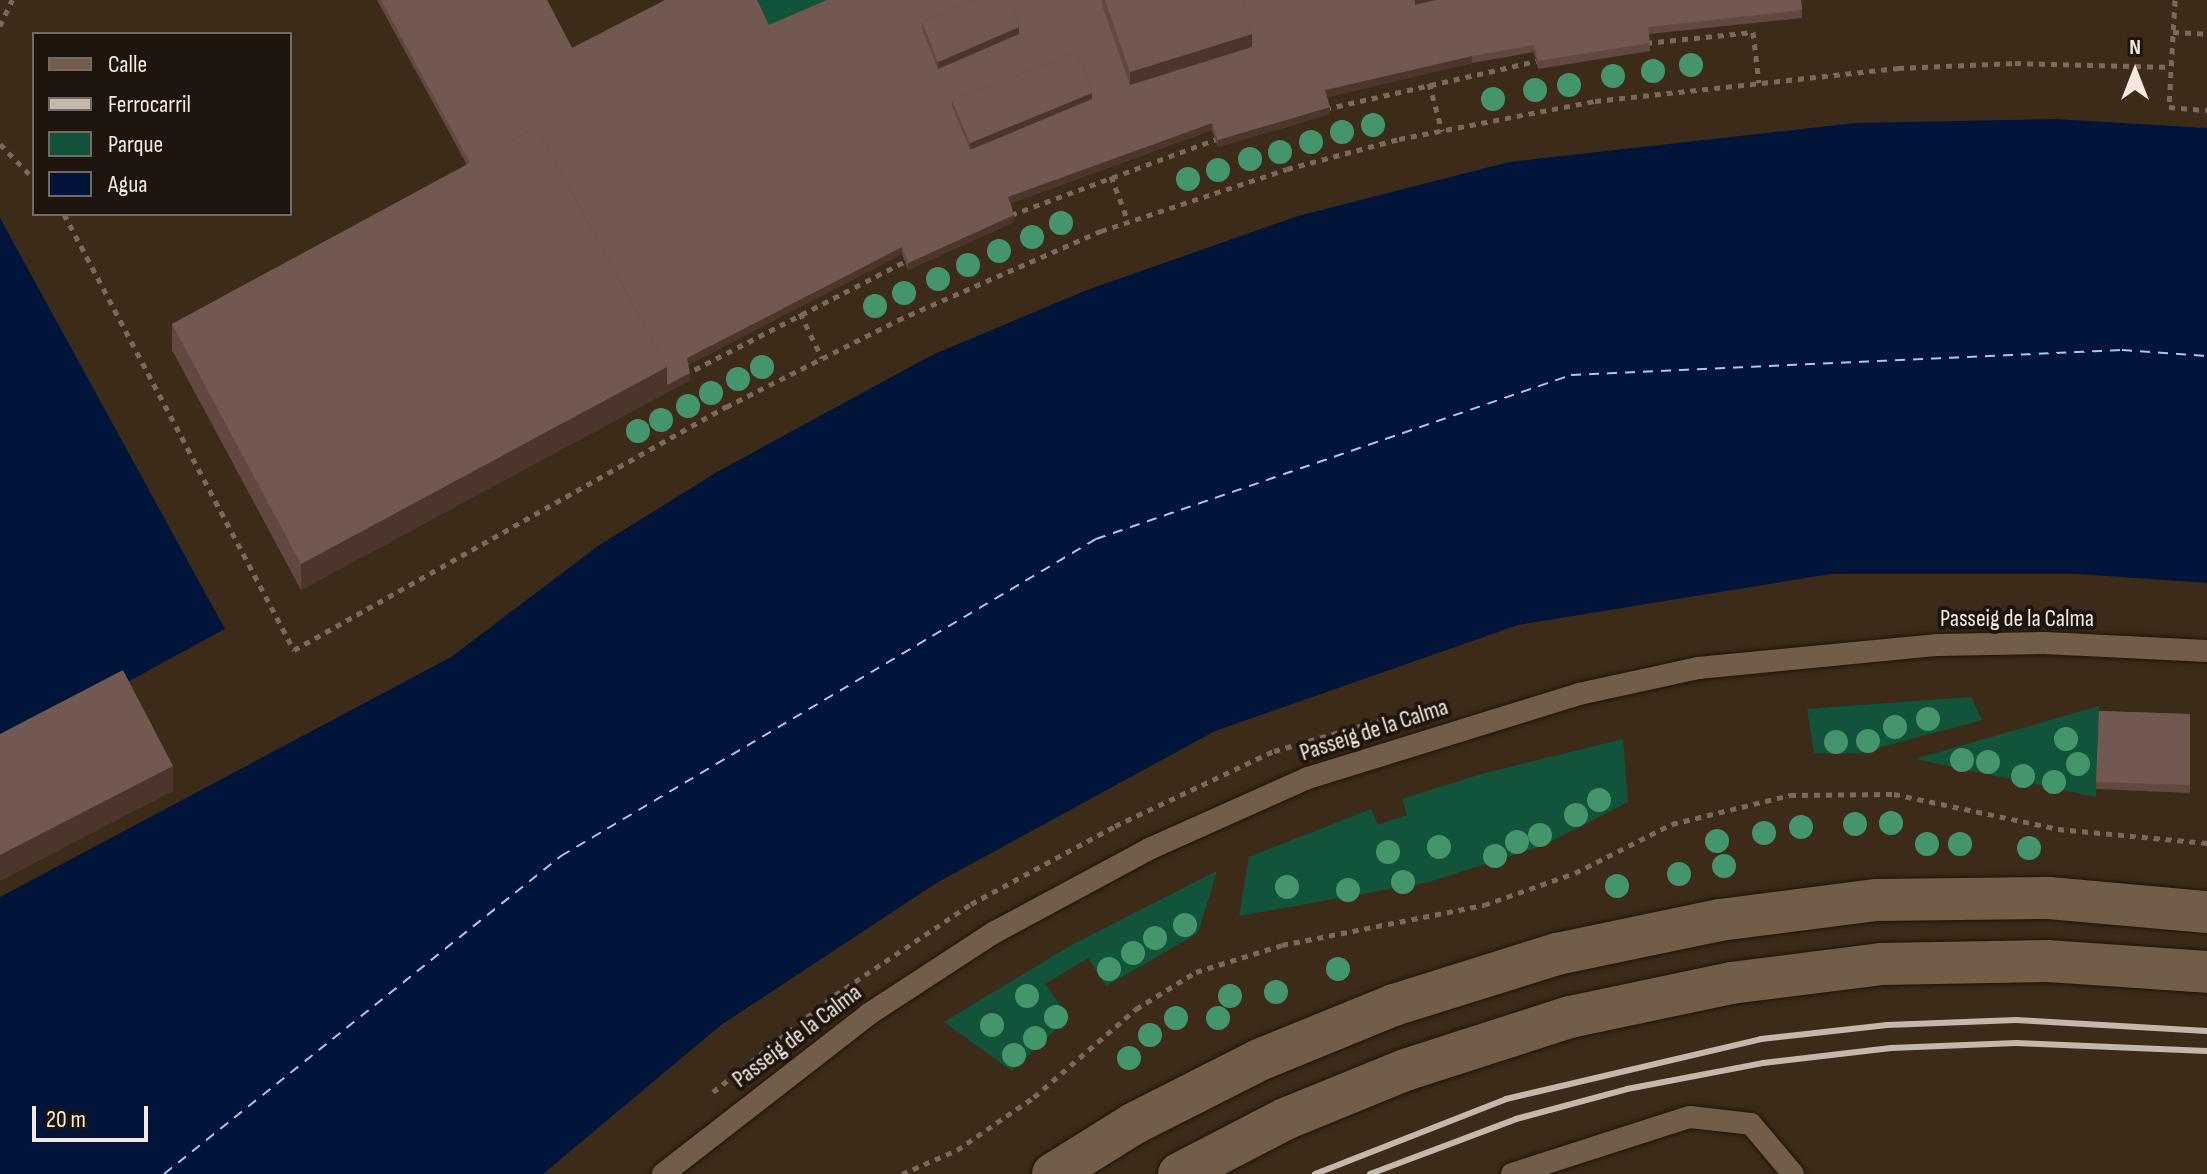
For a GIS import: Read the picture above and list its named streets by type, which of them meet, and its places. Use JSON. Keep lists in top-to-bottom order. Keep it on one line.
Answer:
{"streets":{"lane":["Passeig de la Calma"]},"legend":["Calle","Ferrocarril","Parque","Agua"],"scale_bar":"20 m","north":"top"}
